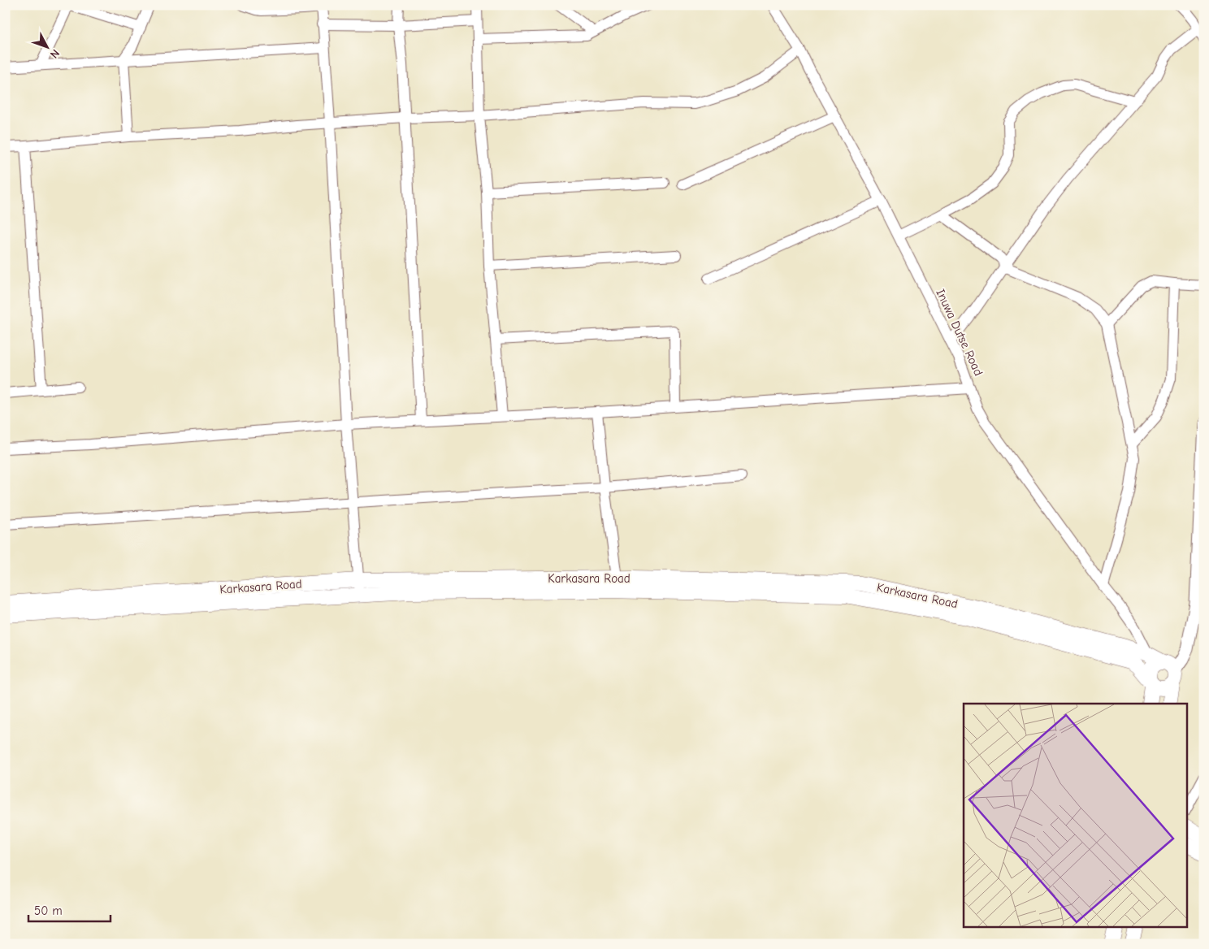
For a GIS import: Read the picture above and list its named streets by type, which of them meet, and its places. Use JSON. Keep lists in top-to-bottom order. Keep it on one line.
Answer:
{"streets":{"main road":["Karkasara Road"],"street":["Inuwa Dutse Road"]},"crossings":[["Inuwa Dutse Road","Karkasara Road"]],"scale_bar":"50 m","north":"bottom right"}
